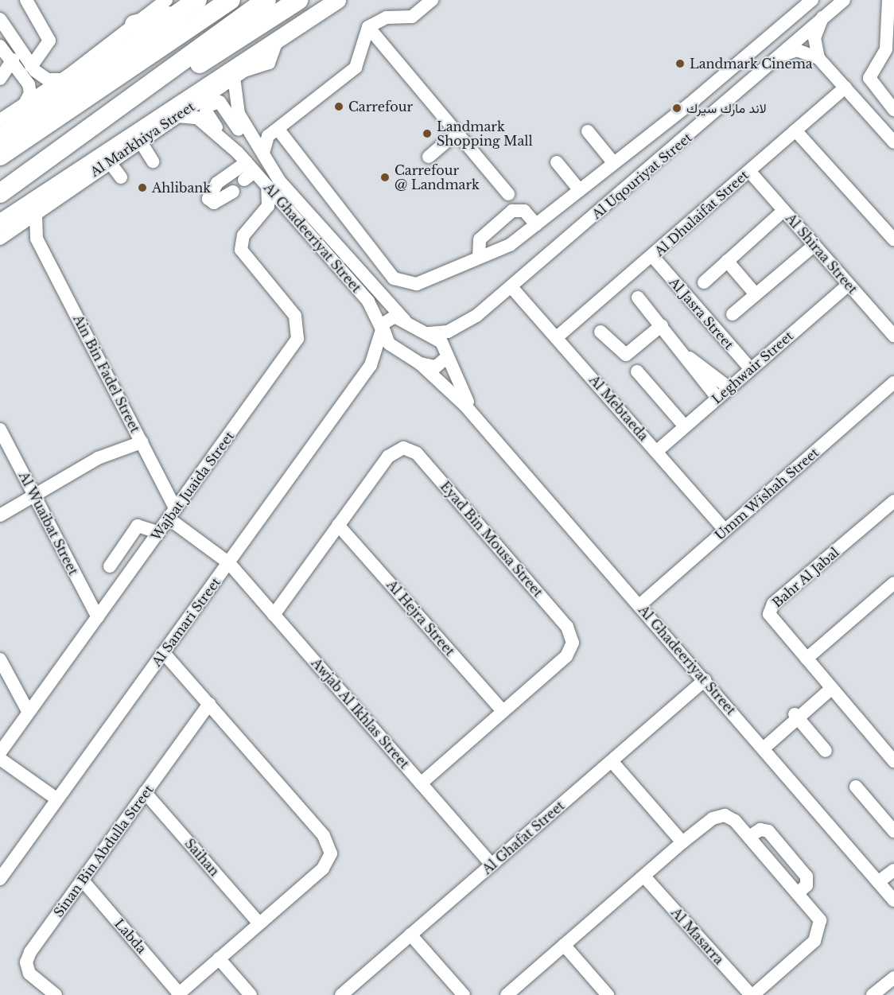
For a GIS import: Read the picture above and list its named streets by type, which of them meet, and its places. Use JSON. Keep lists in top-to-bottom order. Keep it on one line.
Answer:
{"streets":{"main road":["Al Markhiya Street"],"street":["Al Uqouriyat Street","Al Dhulaifat Street","Al Ghadeeriyat Street","Al Shiraa Street","Al Jasra Street","Leghwair Street","Ain Bin Fadel Street","Al Mebtaeda","Wajbat Juaida Street","Umm Wishah Street","Al Wuaibat Street","Eyad Bin Mousa Street","Bahr Al Jabal","Al Hejra Street","Al Samari Street","Awjab Al Ikhlas Street","Al Ghafat Street","Sinan Bin Abdulla Street","Saihan","Labda","Al Masarra"]},"crossings":[["Al Markhiya Street","Al Ghadeeriyat Street"],["Al Markhiya Street","Ain Bin Fadel Street"],["Al Uqouriyat Street","Al Ghadeeriyat Street"],["Al Uqouriyat Street","Al Mebtaeda"],["Al Dhulaifat Street","Al Shiraa Street"],["Al Dhulaifat Street","Al Jasra Street"],["Al Dhulaifat Street","Al Mebtaeda"],["Al Ghadeeriyat Street","Wajbat Juaida Street"],["Al Ghadeeriyat Street","Umm Wishah Street"],["Al Ghadeeriyat Street","Al Samari Street"],["Al Ghadeeriyat Street","Al Ghafat Street"],["Al Shiraa Street","Leghwair Street"],["Al Jasra Street","Leghwair Street"],["Leghwair Street","Al Mebtaeda"],["Ain Bin Fadel Street","Wajbat Juaida Street"],["Ain Bin Fadel Street","Awjab Al Ikhlas Street"],["Al Mebtaeda","Umm Wishah Street"],["Wajbat Juaida Street","Al Wuaibat Street"],["Wajbat Juaida Street","Awjab Al Ikhlas Street"],["Eyad Bin Mousa Street","Al Hejra Street"],["Eyad Bin Mousa Street","Awjab Al Ikhlas Street"],["Al Samari Street","Awjab Al Ikhlas Street"],["Awjab Al Ikhlas Street","Al Ghafat Street"],["Sinan Bin Abdulla Street","Saihan"],["Sinan Bin Abdulla Street","Labda"]],"places":["Landmark Cinema","Carrefour","لاند مارك سيرك","Landmark Shopping Mall","Carrefour @ Landmark","Ahlibank"]}
